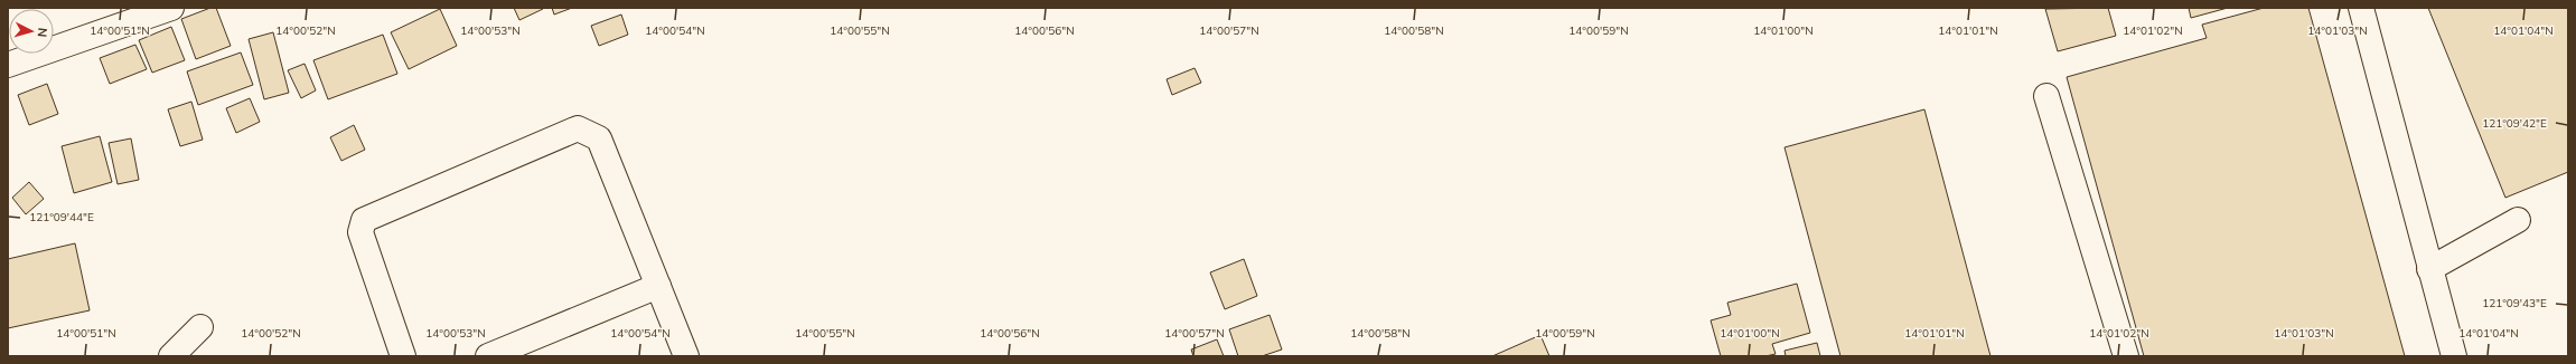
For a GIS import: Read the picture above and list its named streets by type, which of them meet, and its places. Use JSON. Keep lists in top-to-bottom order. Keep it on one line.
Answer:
{"north":"right","coordinates":["14°00'51\"N","14°00'52\"N","14°00'53\"N","14°00'54\"N","14°00'55\"N","14°00'56\"N","14°00'57\"N","14°00'58\"N","14°00'59\"N","14°01'00\"N","14°01'01\"N","14°01'02\"N","14°01'03\"N","14°01'04\"N","121°09'42\"E","121°09'44\"E","121°09'43\"E"]}
